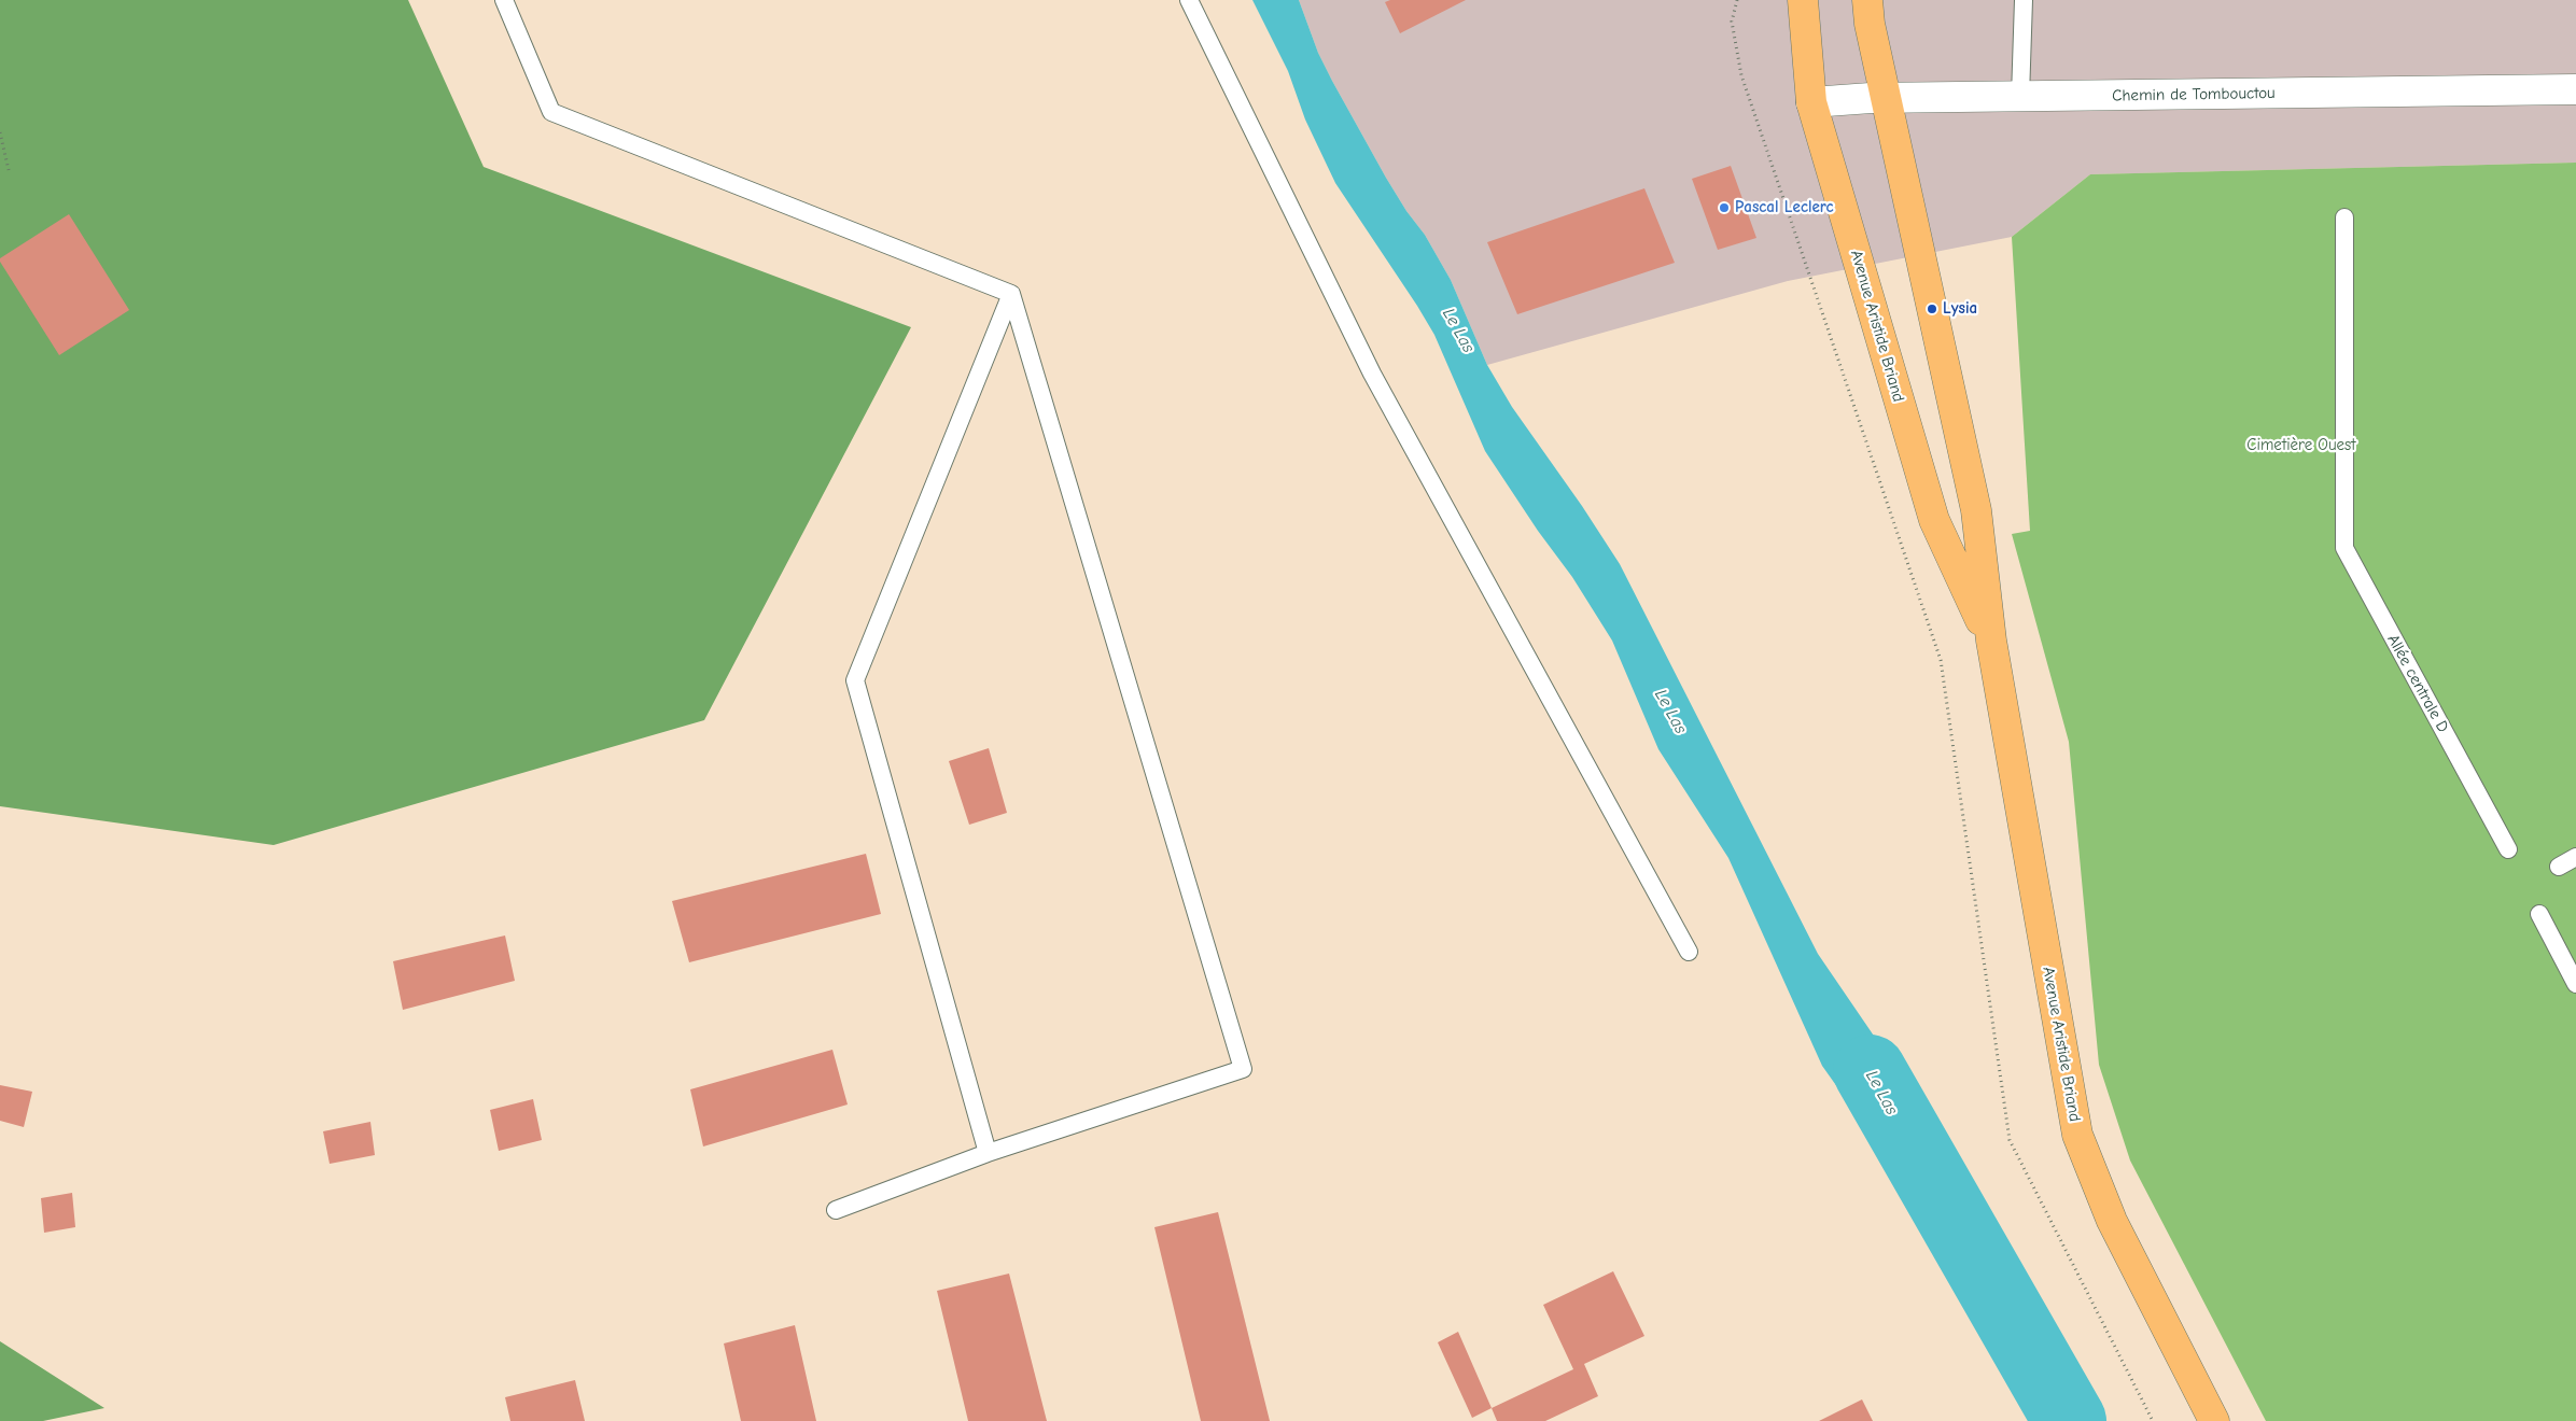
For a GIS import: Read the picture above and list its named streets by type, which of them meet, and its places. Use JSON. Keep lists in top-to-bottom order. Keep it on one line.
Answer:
{"streets":{"main road":["Avenue Aristide Briand"],"street":["Chemin de Tombouctou"],"lane":["Allée centrale D"]},"crossings":[["Chemin de Tombouctou","Avenue Aristide Briand"]],"water":["Le Las"],"parks":["Cimetière Ouest"],"places":["Pascal Leclerc","Lysia"]}
